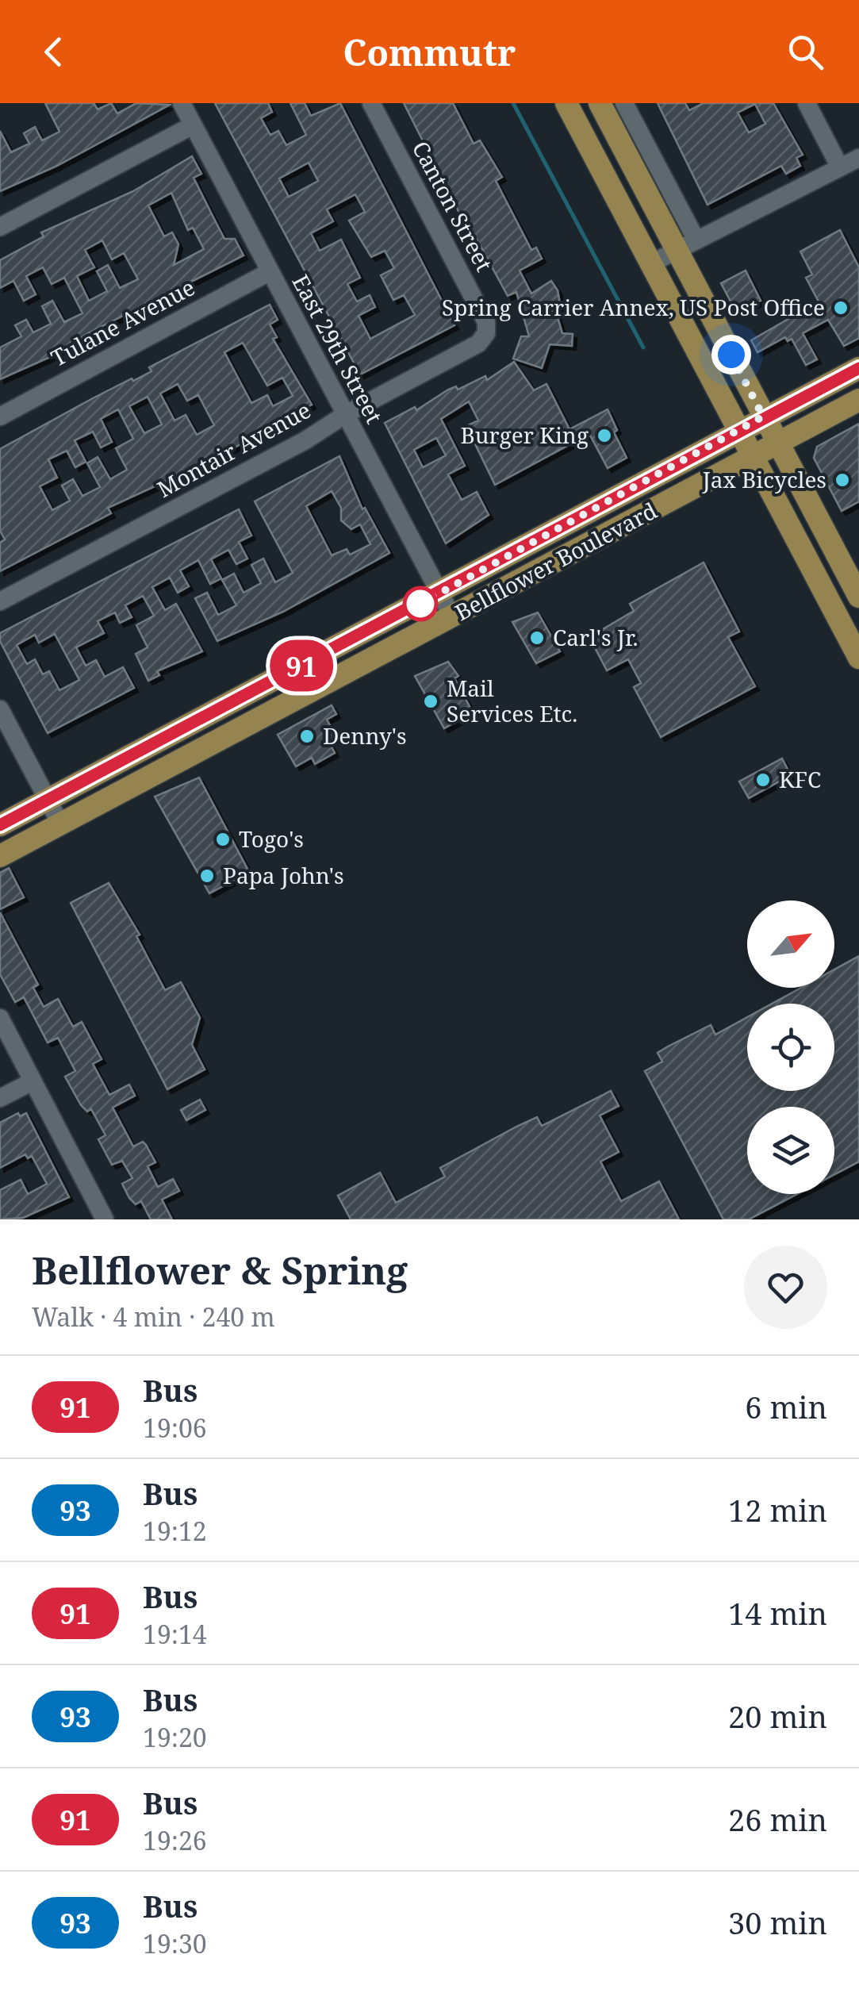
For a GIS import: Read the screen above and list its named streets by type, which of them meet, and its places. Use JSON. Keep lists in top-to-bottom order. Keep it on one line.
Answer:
{"streets":{"main road":["Bellflower Boulevard"],"street":["Canton Street","Tulane Avenue","East 29th Street","Montair Avenue"]},"crossings":[["Canton Street","Montair Avenue"],["Tulane Avenue","East 29th Street"],["East 29th Street","Montair Avenue"],["East 29th Street","Bellflower Boulevard"]],"places":["Spring Carrier Annex, US Post Office","Burger King","Jax Bicycles","Carl's Jr.","Mail Services Etc.","Denny's","KFC","Togo's","Papa John's"],"lines":["bus line 91"],"north":"top right","page":{"header":"Commutr","on_map":"91","heading":["Bellflower & Spring","Walk · 4 min · 240 m"],"list":[{"mark":"91","name":"Bus","note":"19:06","value":"6 min"},{"mark":"93","name":"Bus","note":"19:12","value":"12 min"},{"mark":"91","name":"Bus","note":"19:14","value":"14 min"},{"mark":"93","name":"Bus","note":"19:20","value":"20 min"},{"mark":"91","name":"Bus","note":"19:26","value":"26 min"},{"mark":"93","name":"Bus","note":"19:30","value":"30 min"}]}}
